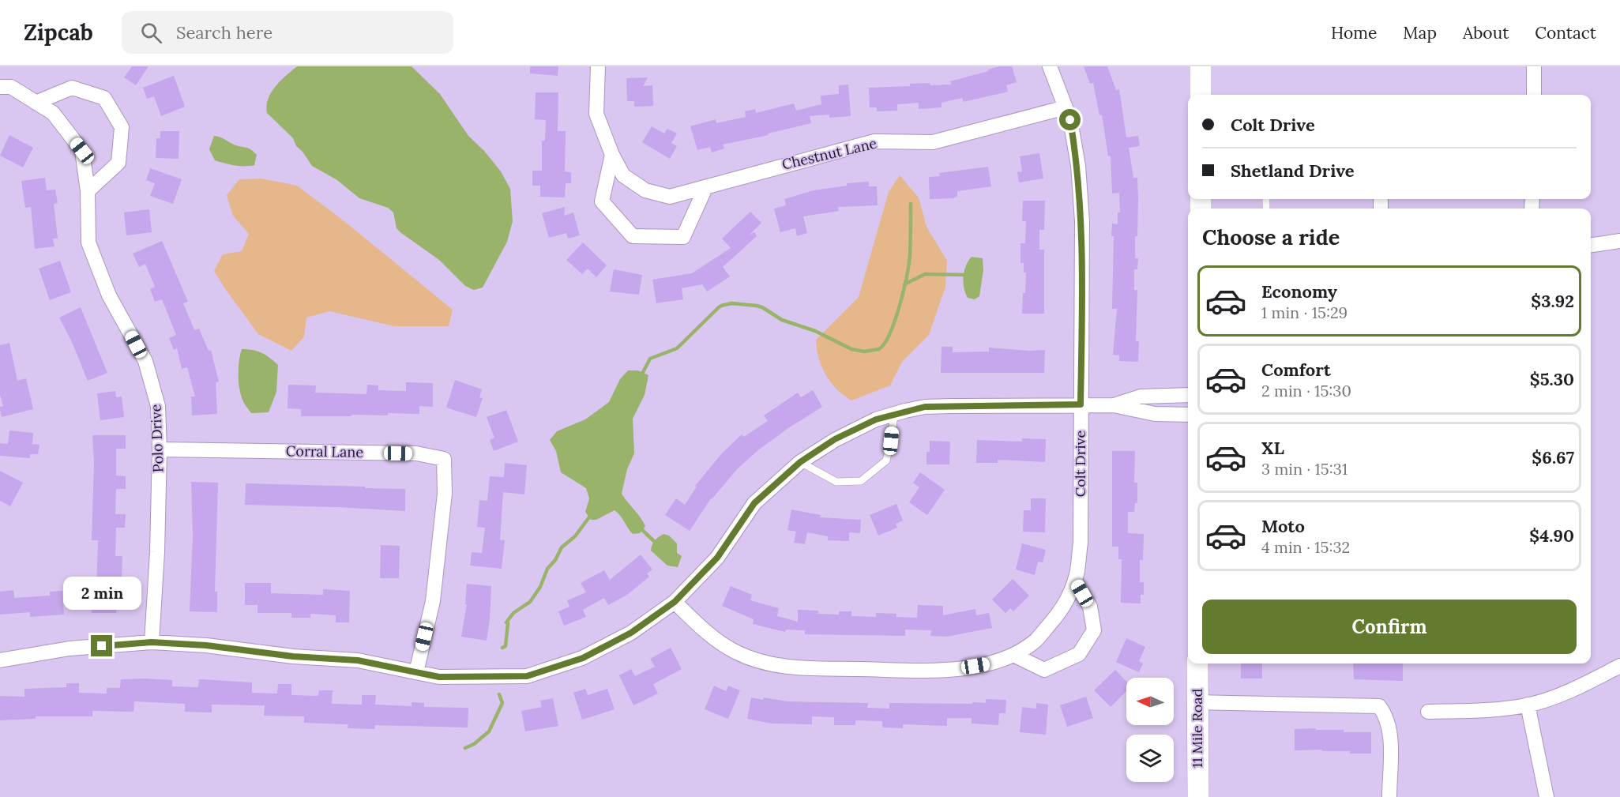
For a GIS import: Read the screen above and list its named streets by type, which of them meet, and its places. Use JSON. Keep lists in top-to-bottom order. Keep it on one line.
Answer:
{"streets":{"street":["Chestnut Lane","Polo Drive","Corral Lane","Colt Drive","11 Mile Road"]},"crossings":[["Chestnut Lane","Colt Drive"],["Polo Drive","Corral Lane"]],"north":"left","page":{"header":"Zipcab","search":"Search here","nav":["Home","Map","About","Contact"],"banner":["Colt Drive","Shetland Drive"],"heading":"Choose a ride","list":[{"name":"Economy","note":"1 min · 15:29","value":"$3.92"},{"name":"Comfort","note":"2 min · 15:30","value":"$5.30"},{"name":"XL","note":"3 min · 15:31","value":"$6.67"},{"name":"Moto","note":"4 min · 15:32","value":"$4.90"}],"bubble":"2 min","buttons":"Confirm"}}
